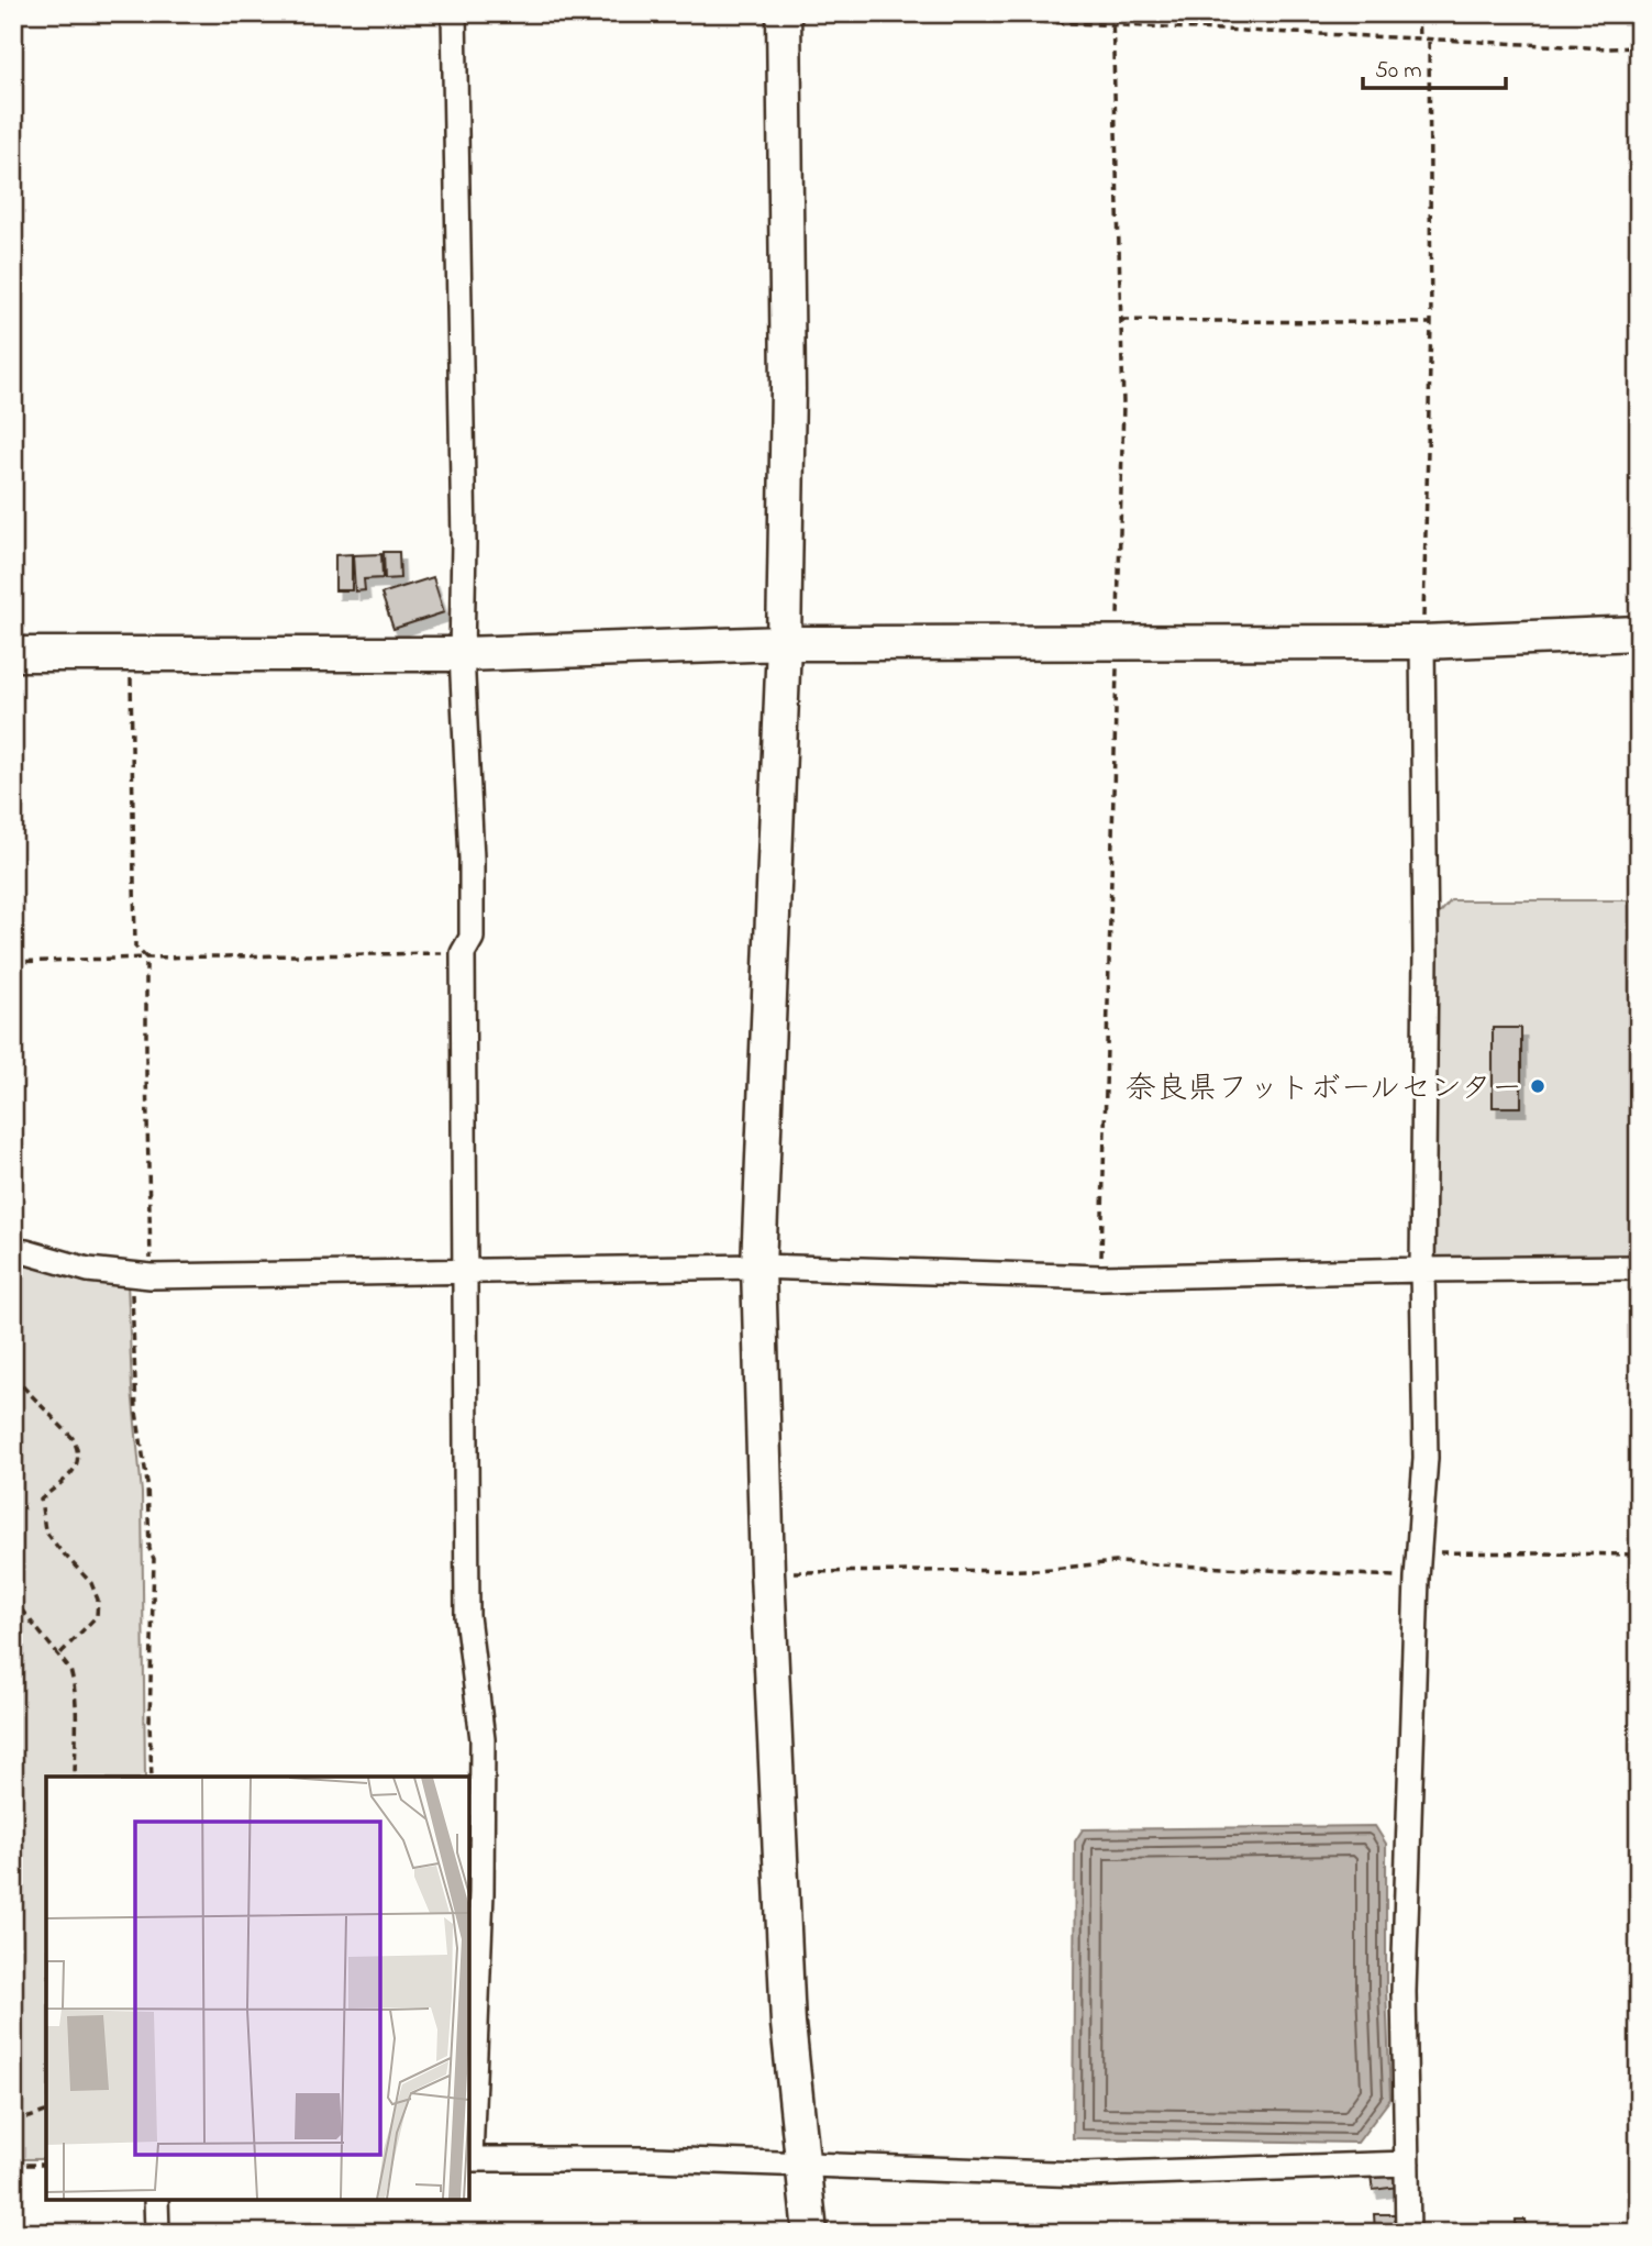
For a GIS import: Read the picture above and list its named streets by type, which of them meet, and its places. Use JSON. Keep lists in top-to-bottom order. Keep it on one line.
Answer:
{"places":["奈良県フットボールセンター"],"scale_bar":"50 m"}
